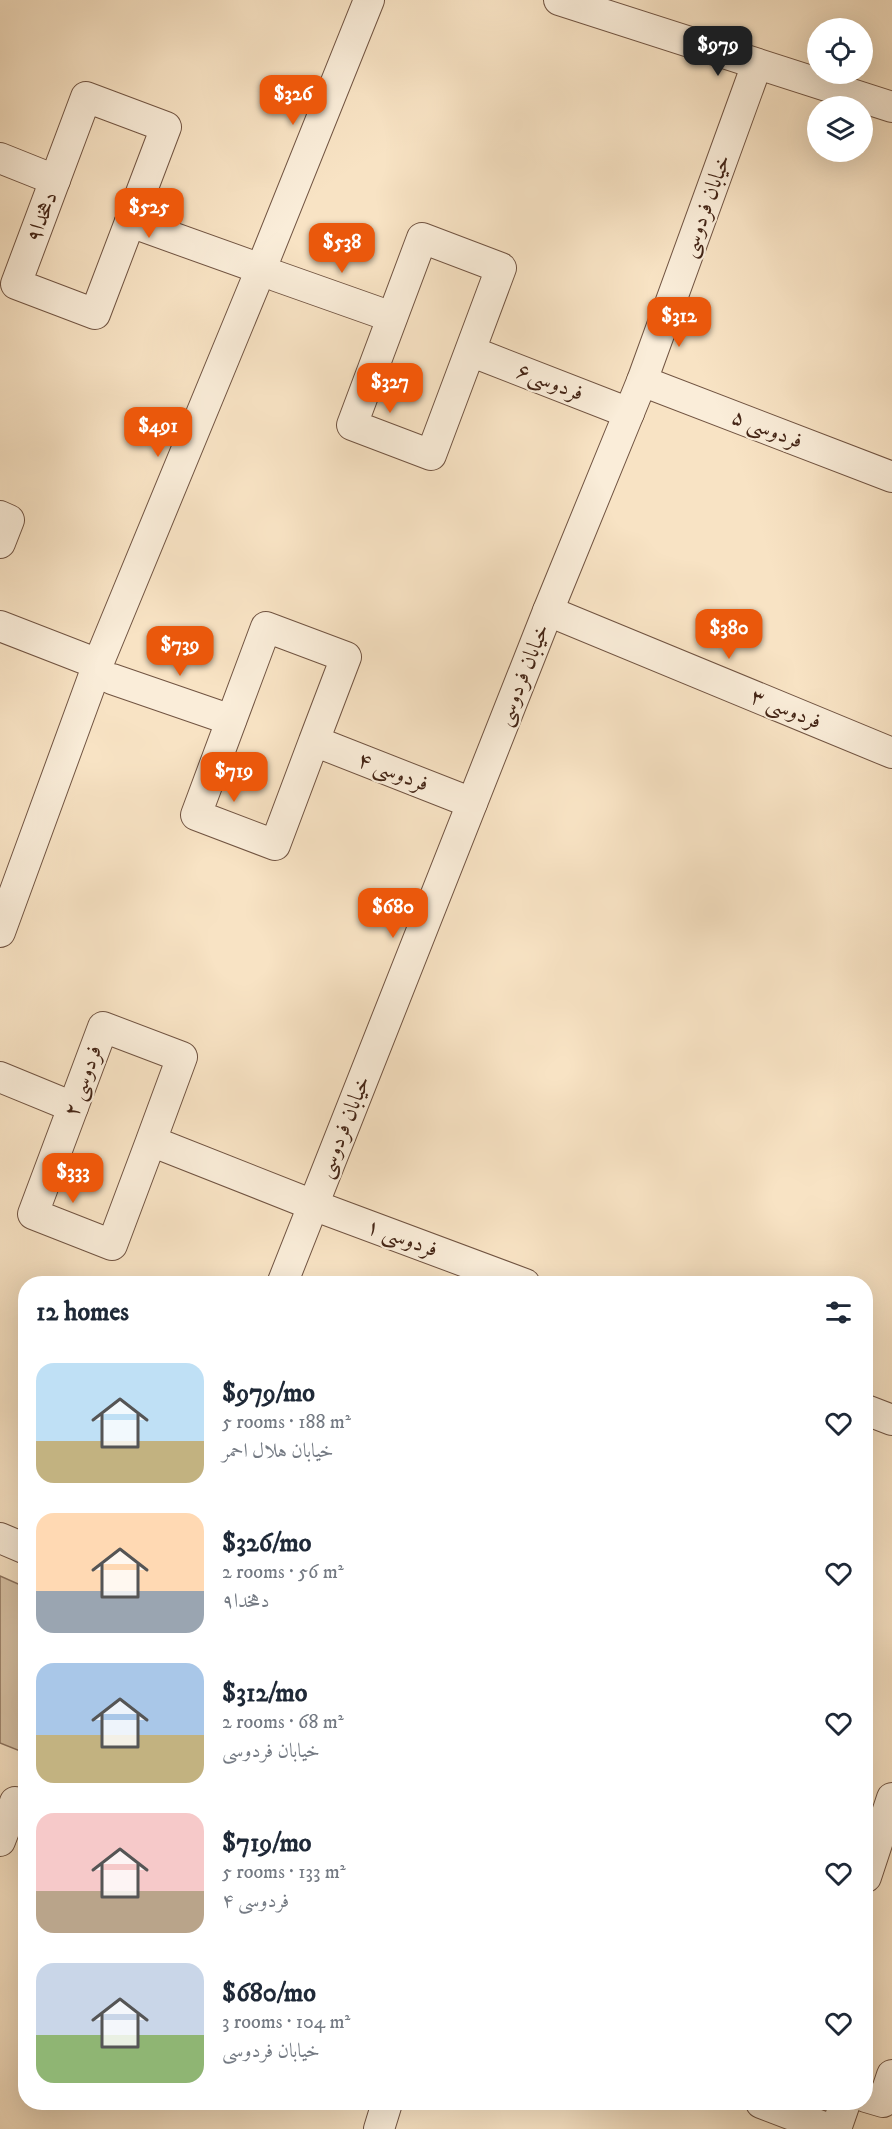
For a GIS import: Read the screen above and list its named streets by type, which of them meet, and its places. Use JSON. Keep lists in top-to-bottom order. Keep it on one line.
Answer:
{"streets":{"street":["خیابان فردوسی","دهخدا۹","فردوسی۶","فردوسی ۵","فردوسی ۳","فردوسی ۴","فردوسی ۲","فردوسی ۱"]},"crossings":[["خیابان فردوسی","فردوسی۶"],["خیابان فردوسی","فردوسی ۵"],["خیابان فردوسی","فردوسی ۳"],["خیابان فردوسی","فردوسی ۴"],["خیابان فردوسی","فردوسی ۱"]],"page":{"price":["$979","$326","$525","$538","$312","$327","$491","$380","$739","$719","$680","$333"],"heading":"12 homes","list":[{"name":"$979/mo","note":"5 rooms · 188 m² · خیابان هلال احمر"},{"name":"$326/mo","note":"2 rooms · 56 m² · دهخدا۹"},{"name":"$312/mo","note":"2 rooms · 68 m² · خیابان فردوسی"},{"name":"$719/mo","note":"5 rooms · 133 m² · فردوسی ۴"},{"name":"$680/mo","note":"3 rooms · 104 m² · خیابان فردوسی"}]}}
